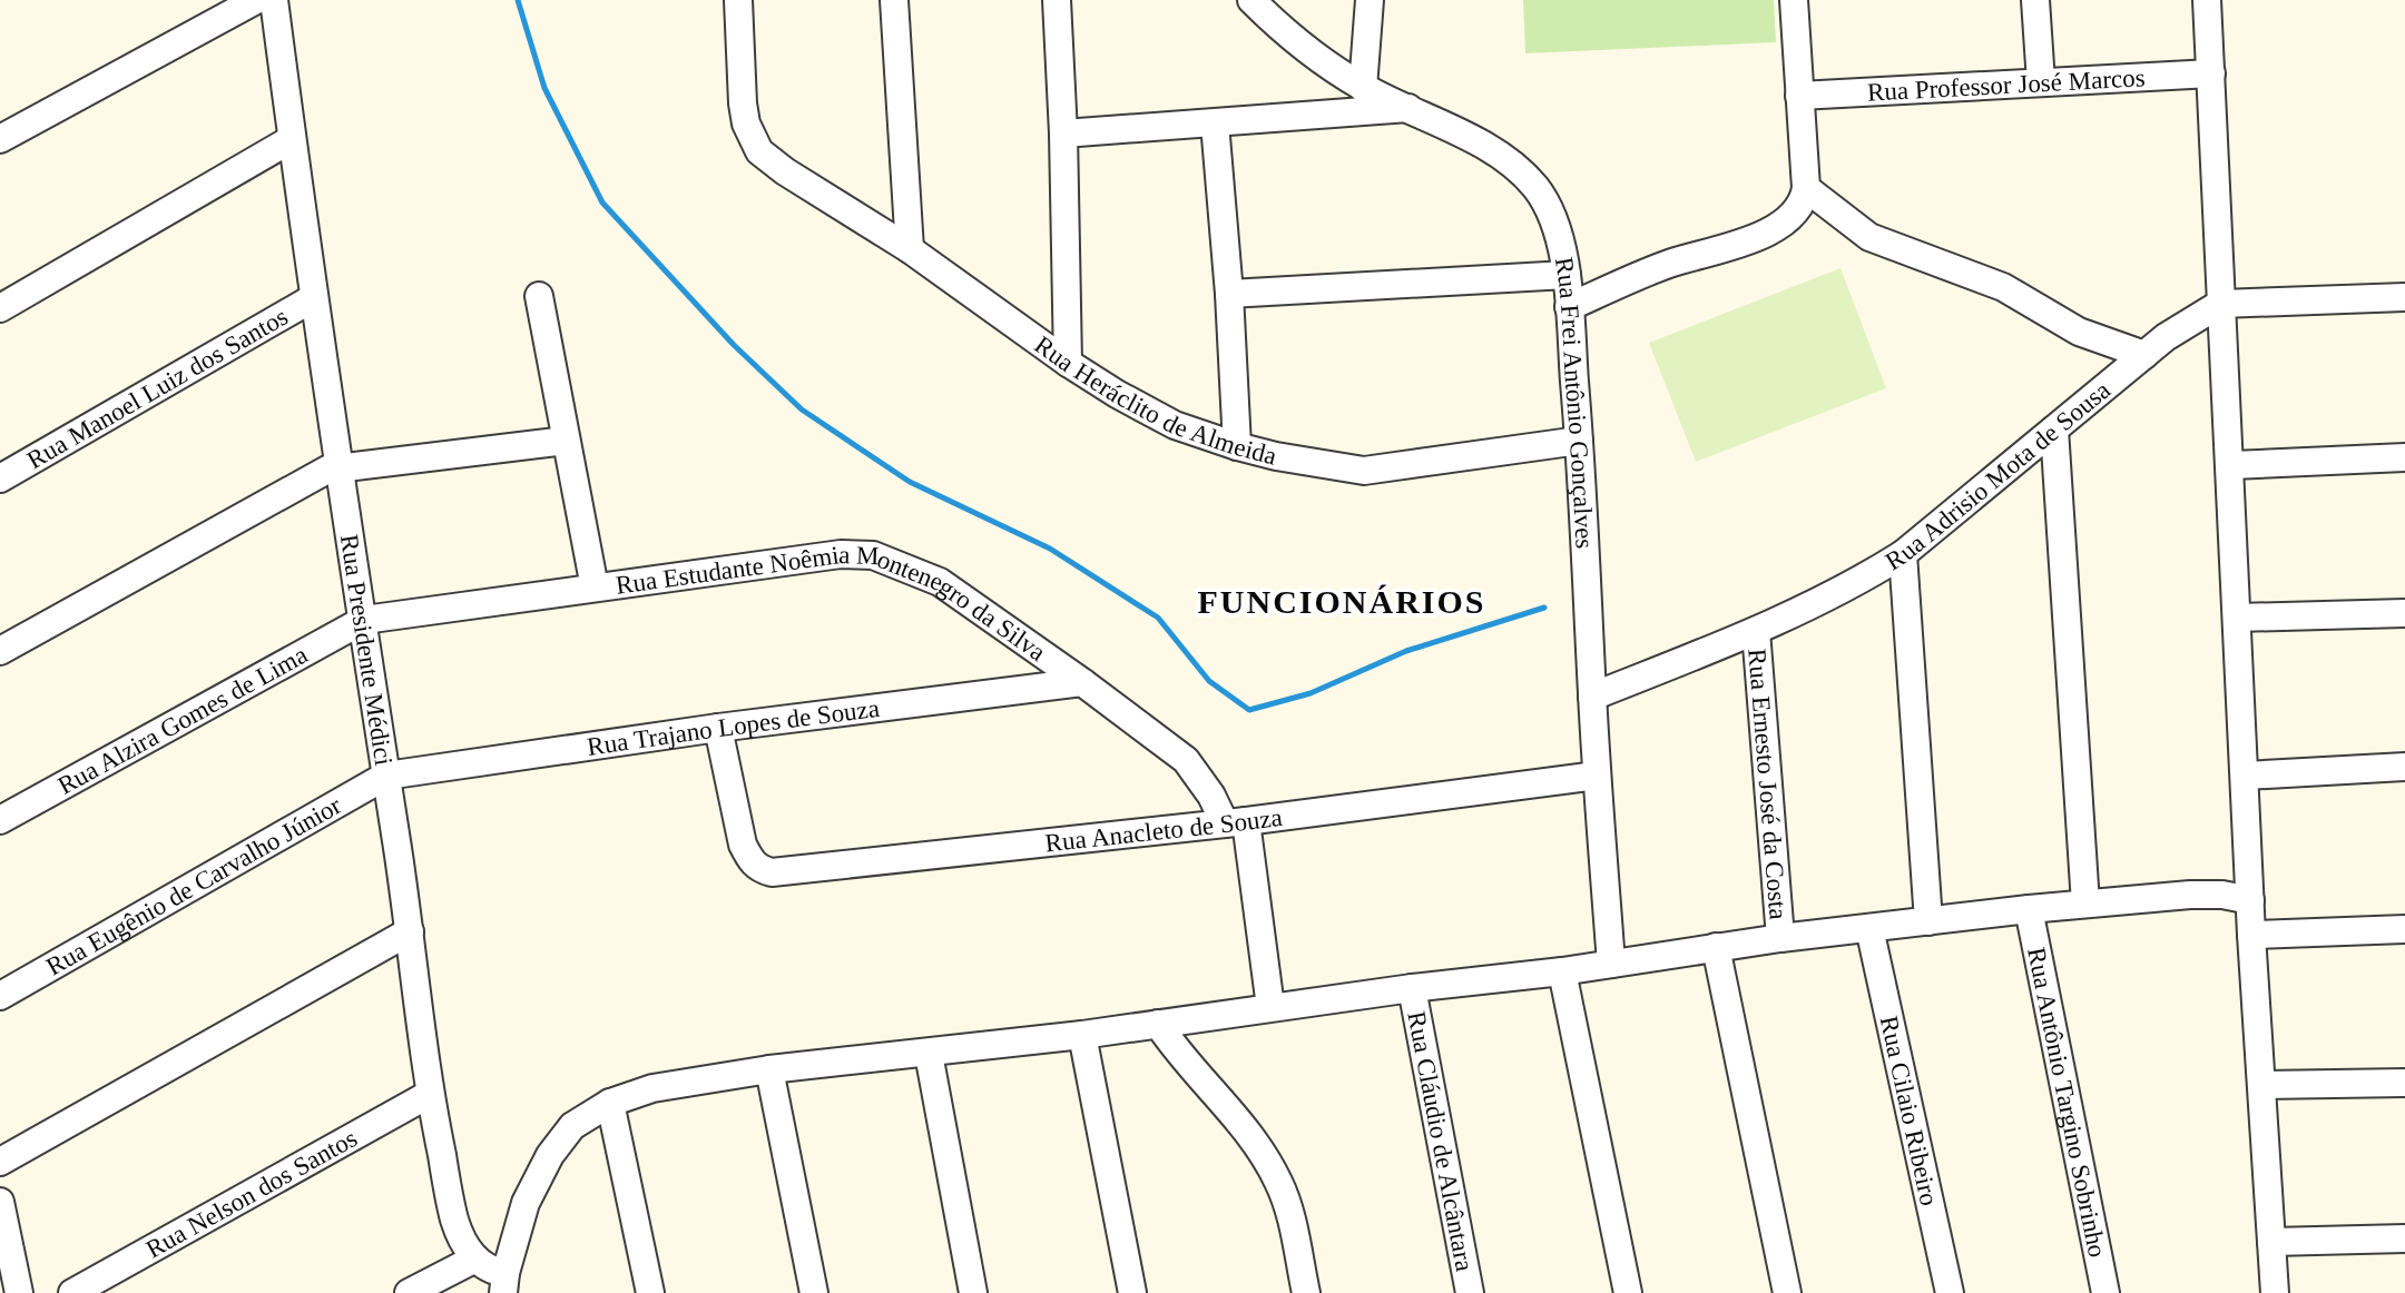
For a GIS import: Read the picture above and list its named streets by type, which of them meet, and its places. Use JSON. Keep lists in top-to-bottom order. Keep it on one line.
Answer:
{"streets":{"street":["Rua Professor José Marcos","Rua Manoel Luiz dos Santos","Rua Heráclito de Almeida","Rua Frei Antônio Gonçalves","Rua Adrisio Mota de Sousa","Rua Estudante Noêmia Montenegro da Silva","Rua Presidente Médici","Rua Alzira Gomes de Lima","Rua Trajano Lopes de Souza","Rua Ernesto José da Costa","Rua Anacleto de Souza","Rua Eugênio de Carvalho Júnior","Rua Antônio Targino Sobrinho","Rua Cilaio Ribeiro","Rua Cláudio de Alcântara","Rua Nelson dos Santos"]},"crossings":[["Rua Manoel Luiz dos Santos","Rua Presidente Médici"],["Rua Heráclito de Almeida","Rua Frei Antônio Gonçalves"],["Rua Frei Antônio Gonçalves","Rua Adrisio Mota de Sousa"],["Rua Frei Antônio Gonçalves","Rua Anacleto de Souza"],["Rua Adrisio Mota de Sousa","Rua Ernesto José da Costa"],["Rua Estudante Noêmia Montenegro da Silva","Rua Presidente Médici"],["Rua Estudante Noêmia Montenegro da Silva","Rua Alzira Gomes de Lima"],["Rua Estudante Noêmia Montenegro da Silva","Rua Trajano Lopes de Souza"],["Rua Estudante Noêmia Montenegro da Silva","Rua Anacleto de Souza"],["Rua Presidente Médici","Rua Alzira Gomes de Lima"],["Rua Presidente Médici","Rua Trajano Lopes de Souza"],["Rua Presidente Médici","Rua Eugênio de Carvalho Júnior"],["Rua Presidente Médici","Rua Nelson dos Santos"],["Rua Trajano Lopes de Souza","Rua Anacleto de Souza"],["Rua Trajano Lopes de Souza","Rua Eugênio de Carvalho Júnior"]],"districts":["FUNCIONÁRIOS"]}
